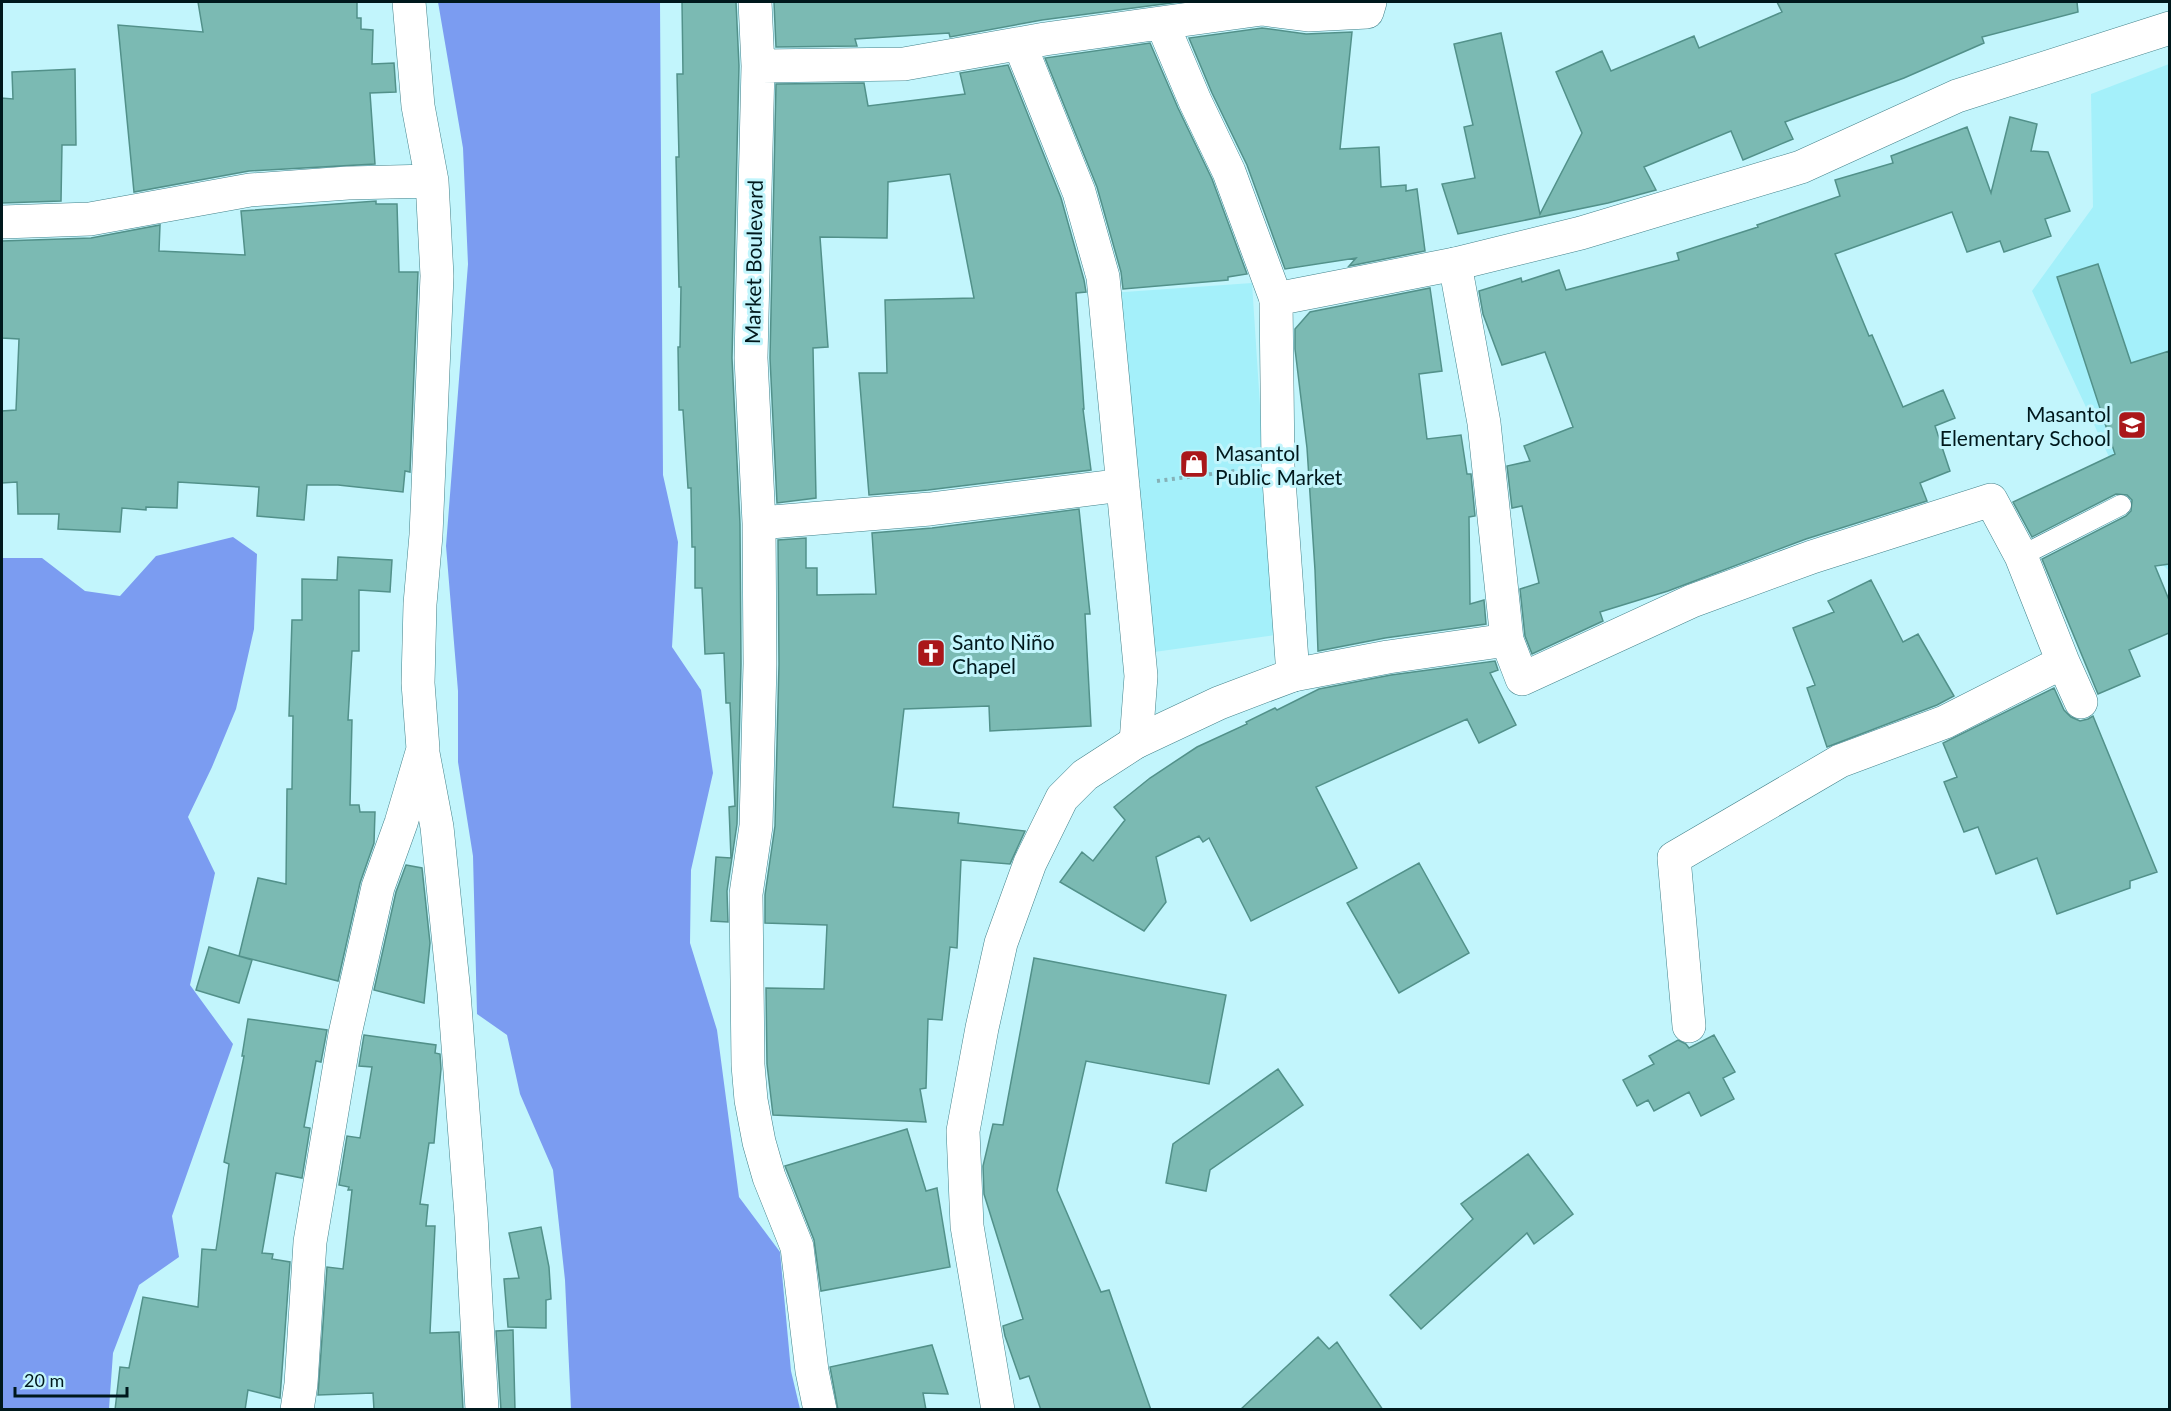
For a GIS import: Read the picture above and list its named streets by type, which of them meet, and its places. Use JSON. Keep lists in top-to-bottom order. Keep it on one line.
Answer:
{"streets":{"street":["Market Boulevard"]},"places":{"school or university":["Masantol Elementary School"],"shop":["Masantol Public Market"],"church":["Santo Niño Chapel"]},"scale_bar":"20 m"}
